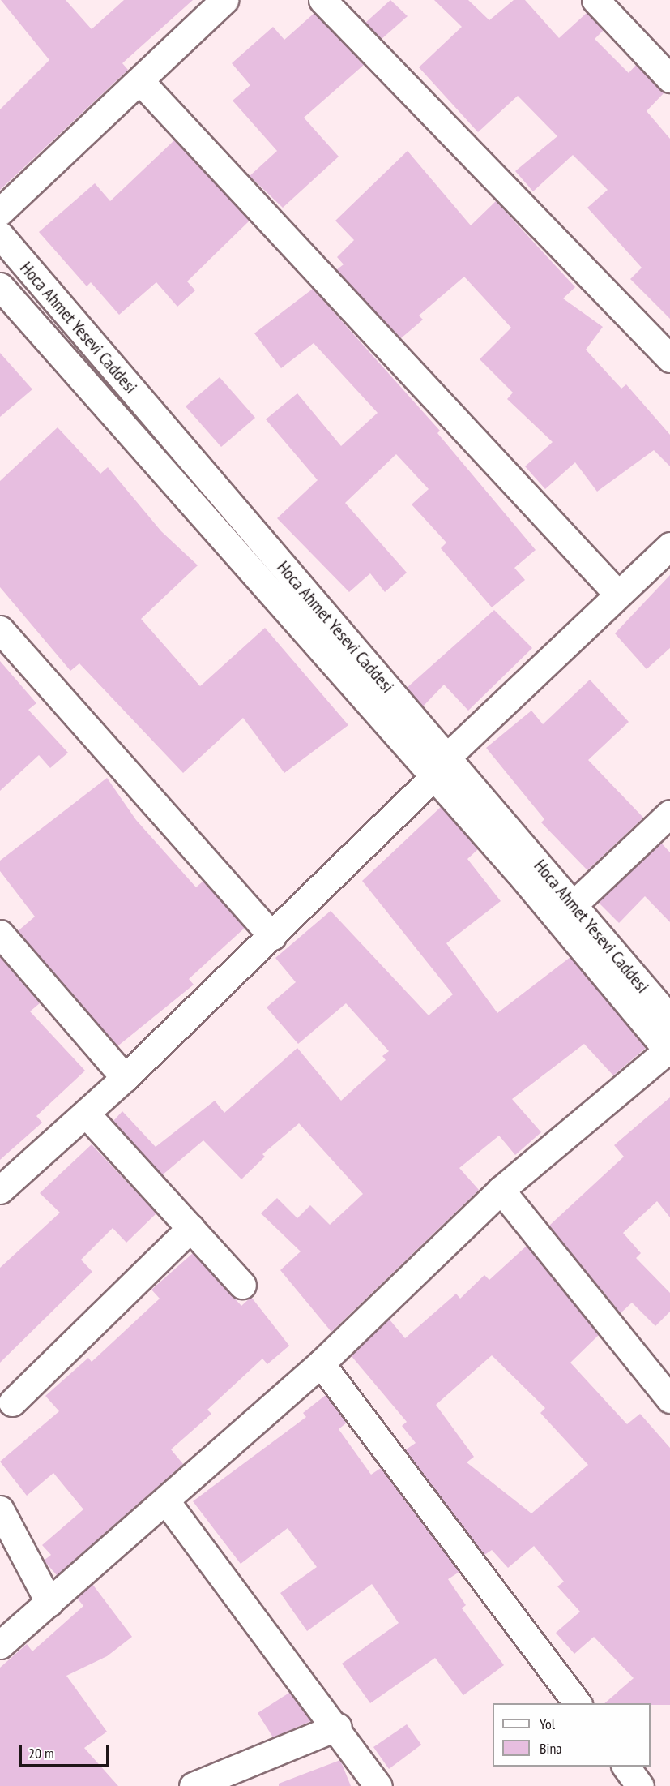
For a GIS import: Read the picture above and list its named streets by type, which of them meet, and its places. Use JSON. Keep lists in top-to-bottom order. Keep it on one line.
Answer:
{"streets":{"street":["Hoca Ahmet Yesevi Caddesi"]},"legend":["Yol","Bina"],"scale_bar":"20 m"}
